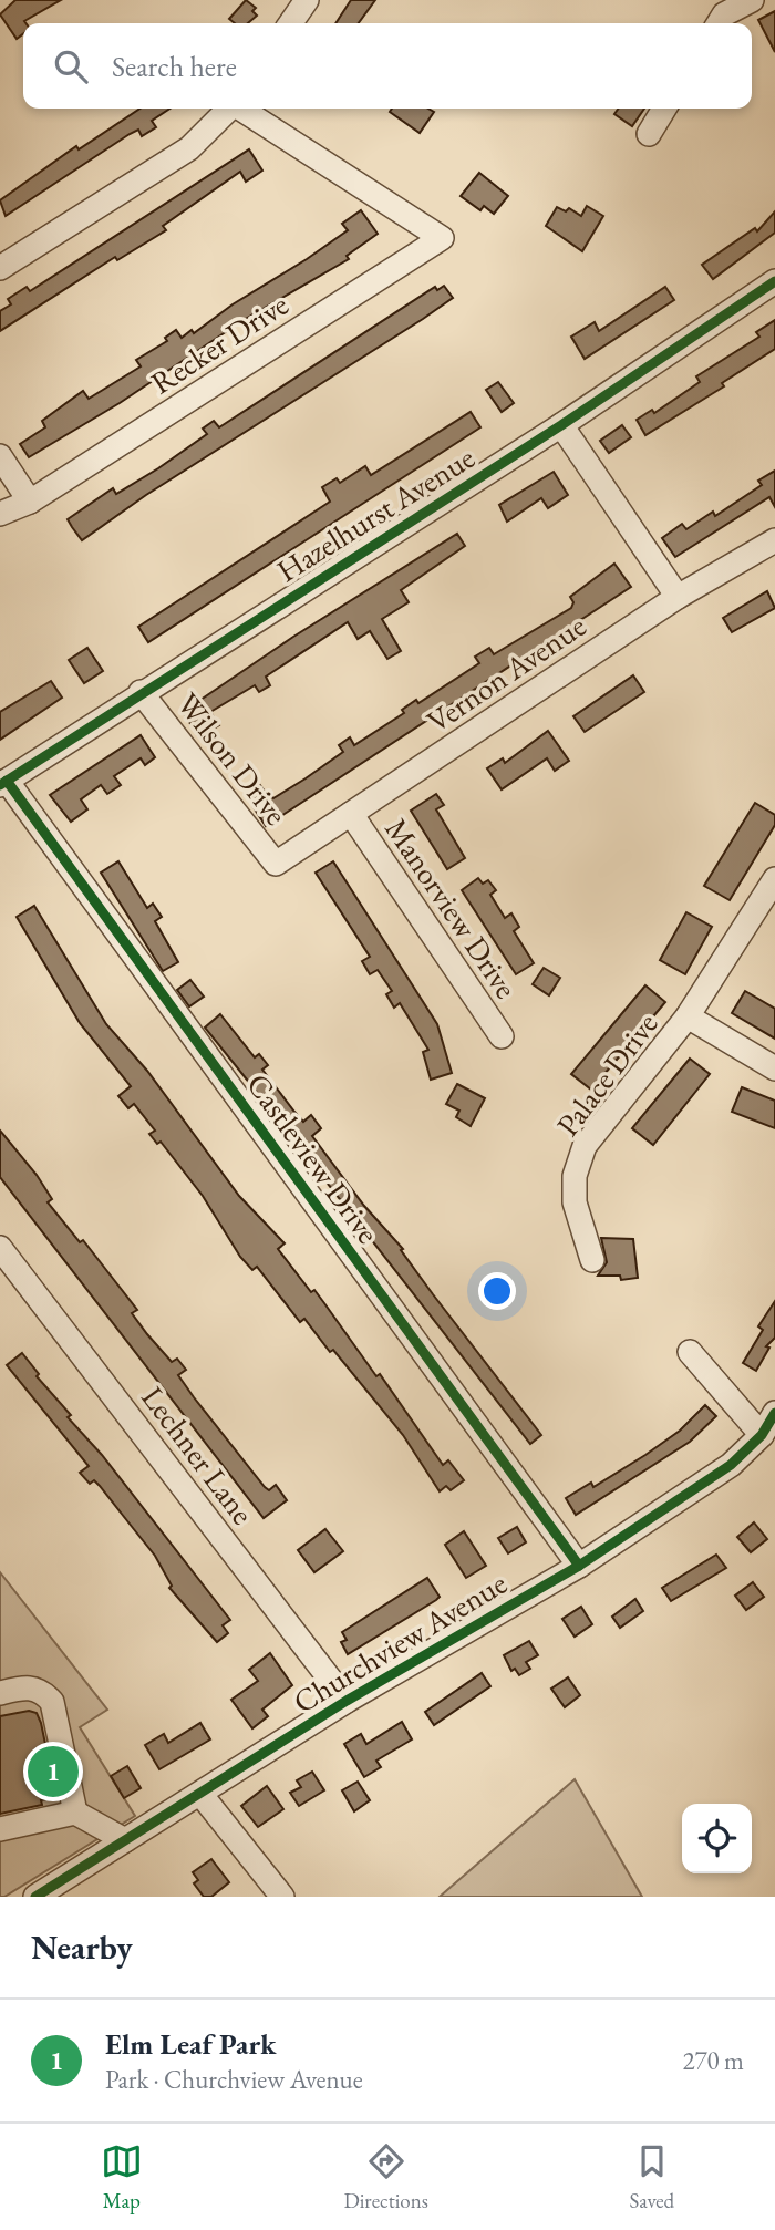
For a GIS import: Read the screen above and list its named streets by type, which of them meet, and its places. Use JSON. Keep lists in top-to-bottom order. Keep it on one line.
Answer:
{"streets":{"street":["Recker Drive","Hazelhurst Avenue","Vernon Avenue","Wilson Drive","Manorview Drive","Palace Drive","Castleview Drive","Lechner Lane","Churchview Avenue"]},"crossings":[["Hazelhurst Avenue","Wilson Drive"],["Hazelhurst Avenue","Castleview Drive"],["Vernon Avenue","Wilson Drive"],["Vernon Avenue","Manorview Drive"],["Castleview Drive","Churchview Avenue"],["Lechner Lane","Churchview Avenue"]],"page":{"search":"Search here","pins":"1","heading":"Nearby","list":[{"mark":"1","name":"Elm Leaf Park","note":"Park · Churchview Avenue","value":"270 m"}],"nav":["Map","Directions","Saved"]}}
